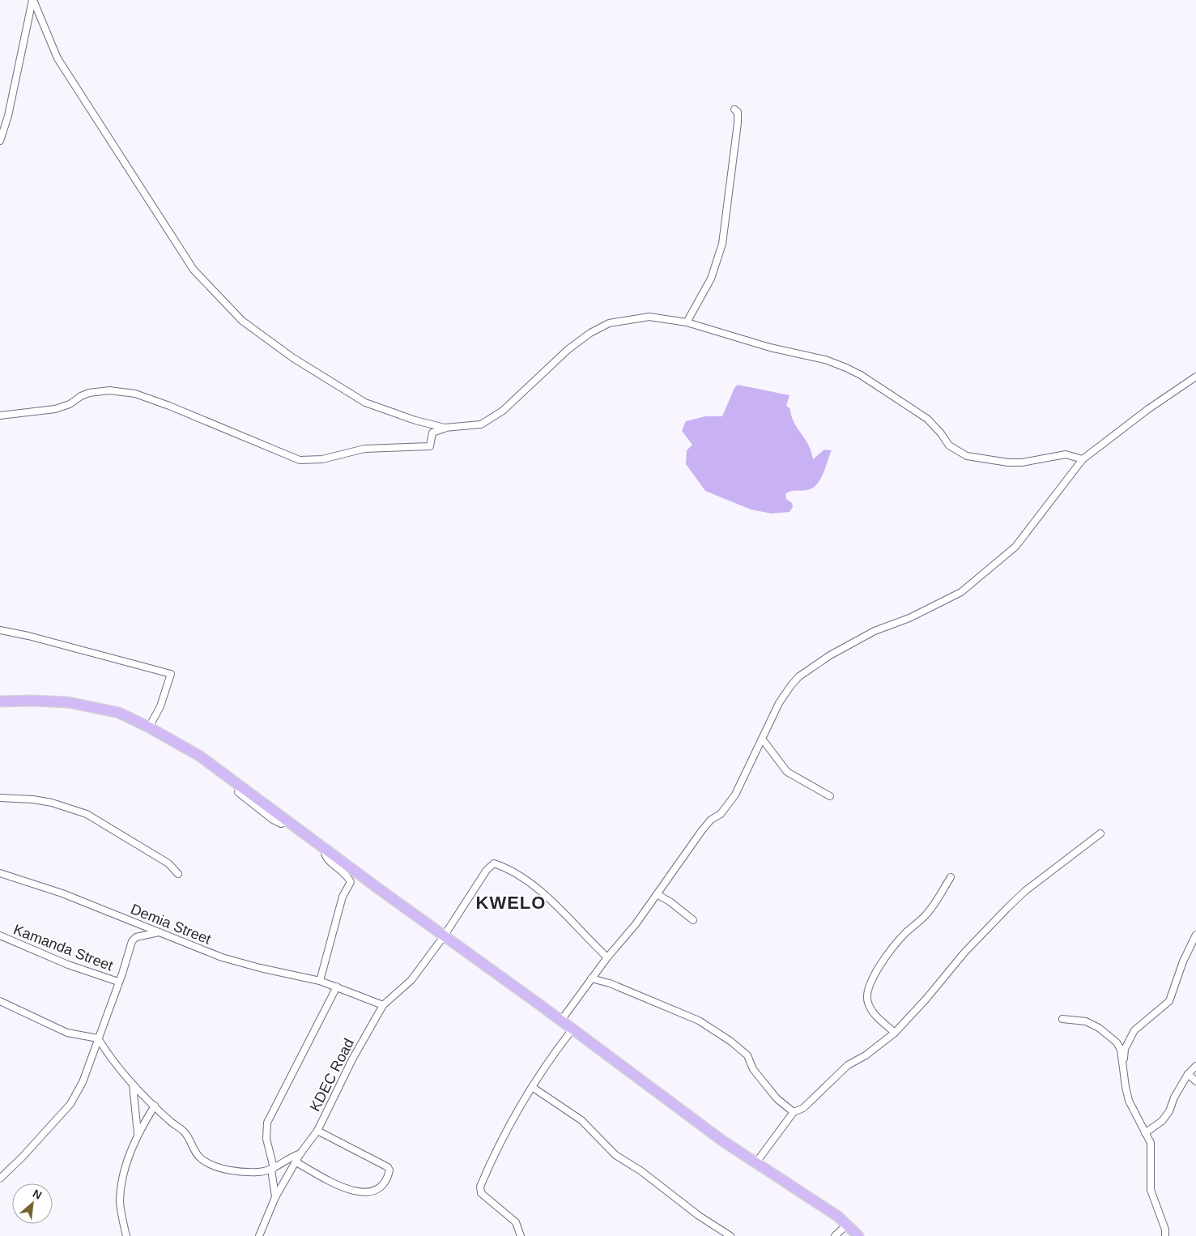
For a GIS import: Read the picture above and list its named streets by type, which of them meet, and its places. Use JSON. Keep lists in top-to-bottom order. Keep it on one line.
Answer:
{"streets":{"street":["Demia Street","Kamanda Street","KDEC Road"]},"crossings":[["Demia Street","KDEC Road"]],"districts":["KWELO"],"north":"top right"}
